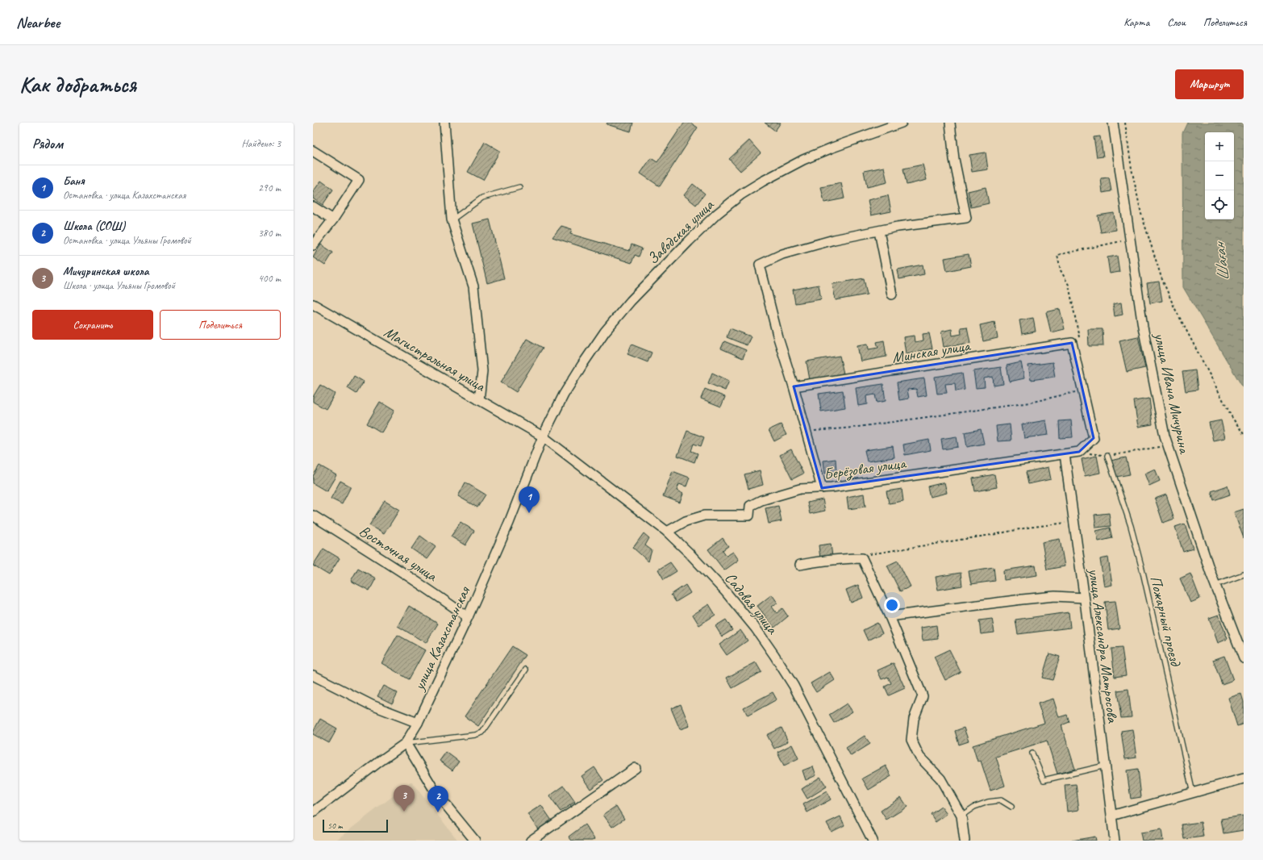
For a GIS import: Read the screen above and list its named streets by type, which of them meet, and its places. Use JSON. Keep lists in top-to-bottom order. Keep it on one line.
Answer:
{"streets":{"street":["Заводская улица","Минская улица","Магистральная улица","улица Ивана Мичурина","Берёзовая улица","Восточная улица","Садовая улица","улица Казахстанская","улица Александра Матросова"],"lane":["Пожарный проезд"]},"crossings":[["Заводская улица","Магистральная улица"],["Заводская улица","Садовая улица"],["Заводская улица","улица Казахстанская"],["Магистральная улица","Садовая улица"],["Магистральная улица","улица Казахстанская"],["Берёзовая улица","Садовая улица"],["Берёзовая улица","улица Александра Матросова"],["Восточная улица","улица Казахстанская"],["Садовая улица","улица Казахстанская"]],"water":["Шаған"],"scale_bar":"50 m","page":{"header":"Nearbee","nav":["Карта","Слои","Поделиться"],"buttons":["Маршрут",["Сохранить","Поделиться"]],"title":"Как добраться","heading":["Рядом","Найдено: 3"],"map_buttons":["+","−"],"list":[{"mark":"1","name":"Баня","note":"Остановка · улица Казахстанская","value":"290 m"},{"mark":"2","name":"Школа (СОШ)","note":"Остановка · улица Ульяны Громовой","value":"380 m"},{"mark":"3","name":"Мичуринская школа","note":"Школа · улица Ульяны Громовой","value":"400 m"}],"pins":["1","3","2"],"scale":"50 m"}}
